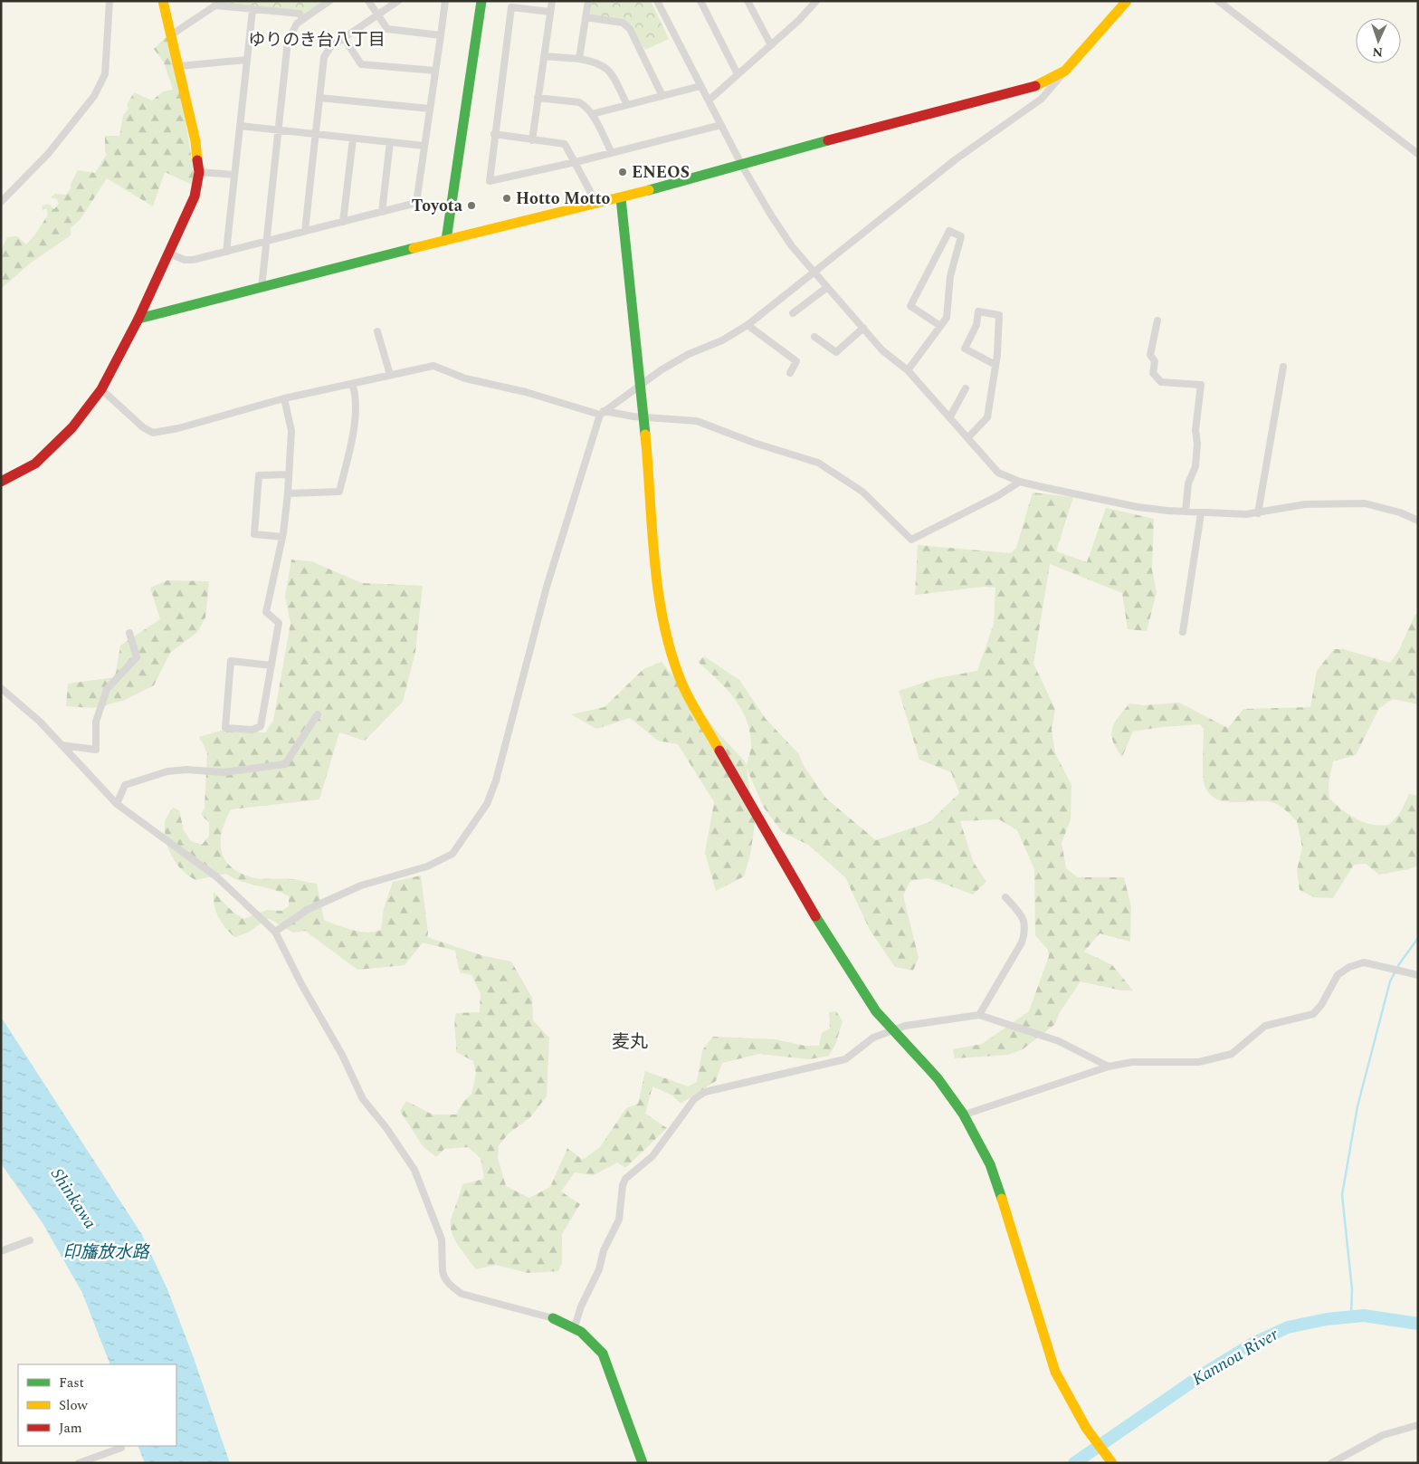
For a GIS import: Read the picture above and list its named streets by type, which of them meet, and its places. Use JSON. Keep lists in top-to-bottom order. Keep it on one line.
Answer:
{"districts":["ゆりのき台八丁目","麦丸"],"water":["Shinkawa","印旛放水路","Kannou River"],"places":["ENEOS","Hotto Motto","Toyota"],"legend":["Fast","Slow","Jam"],"north":"bottom"}
